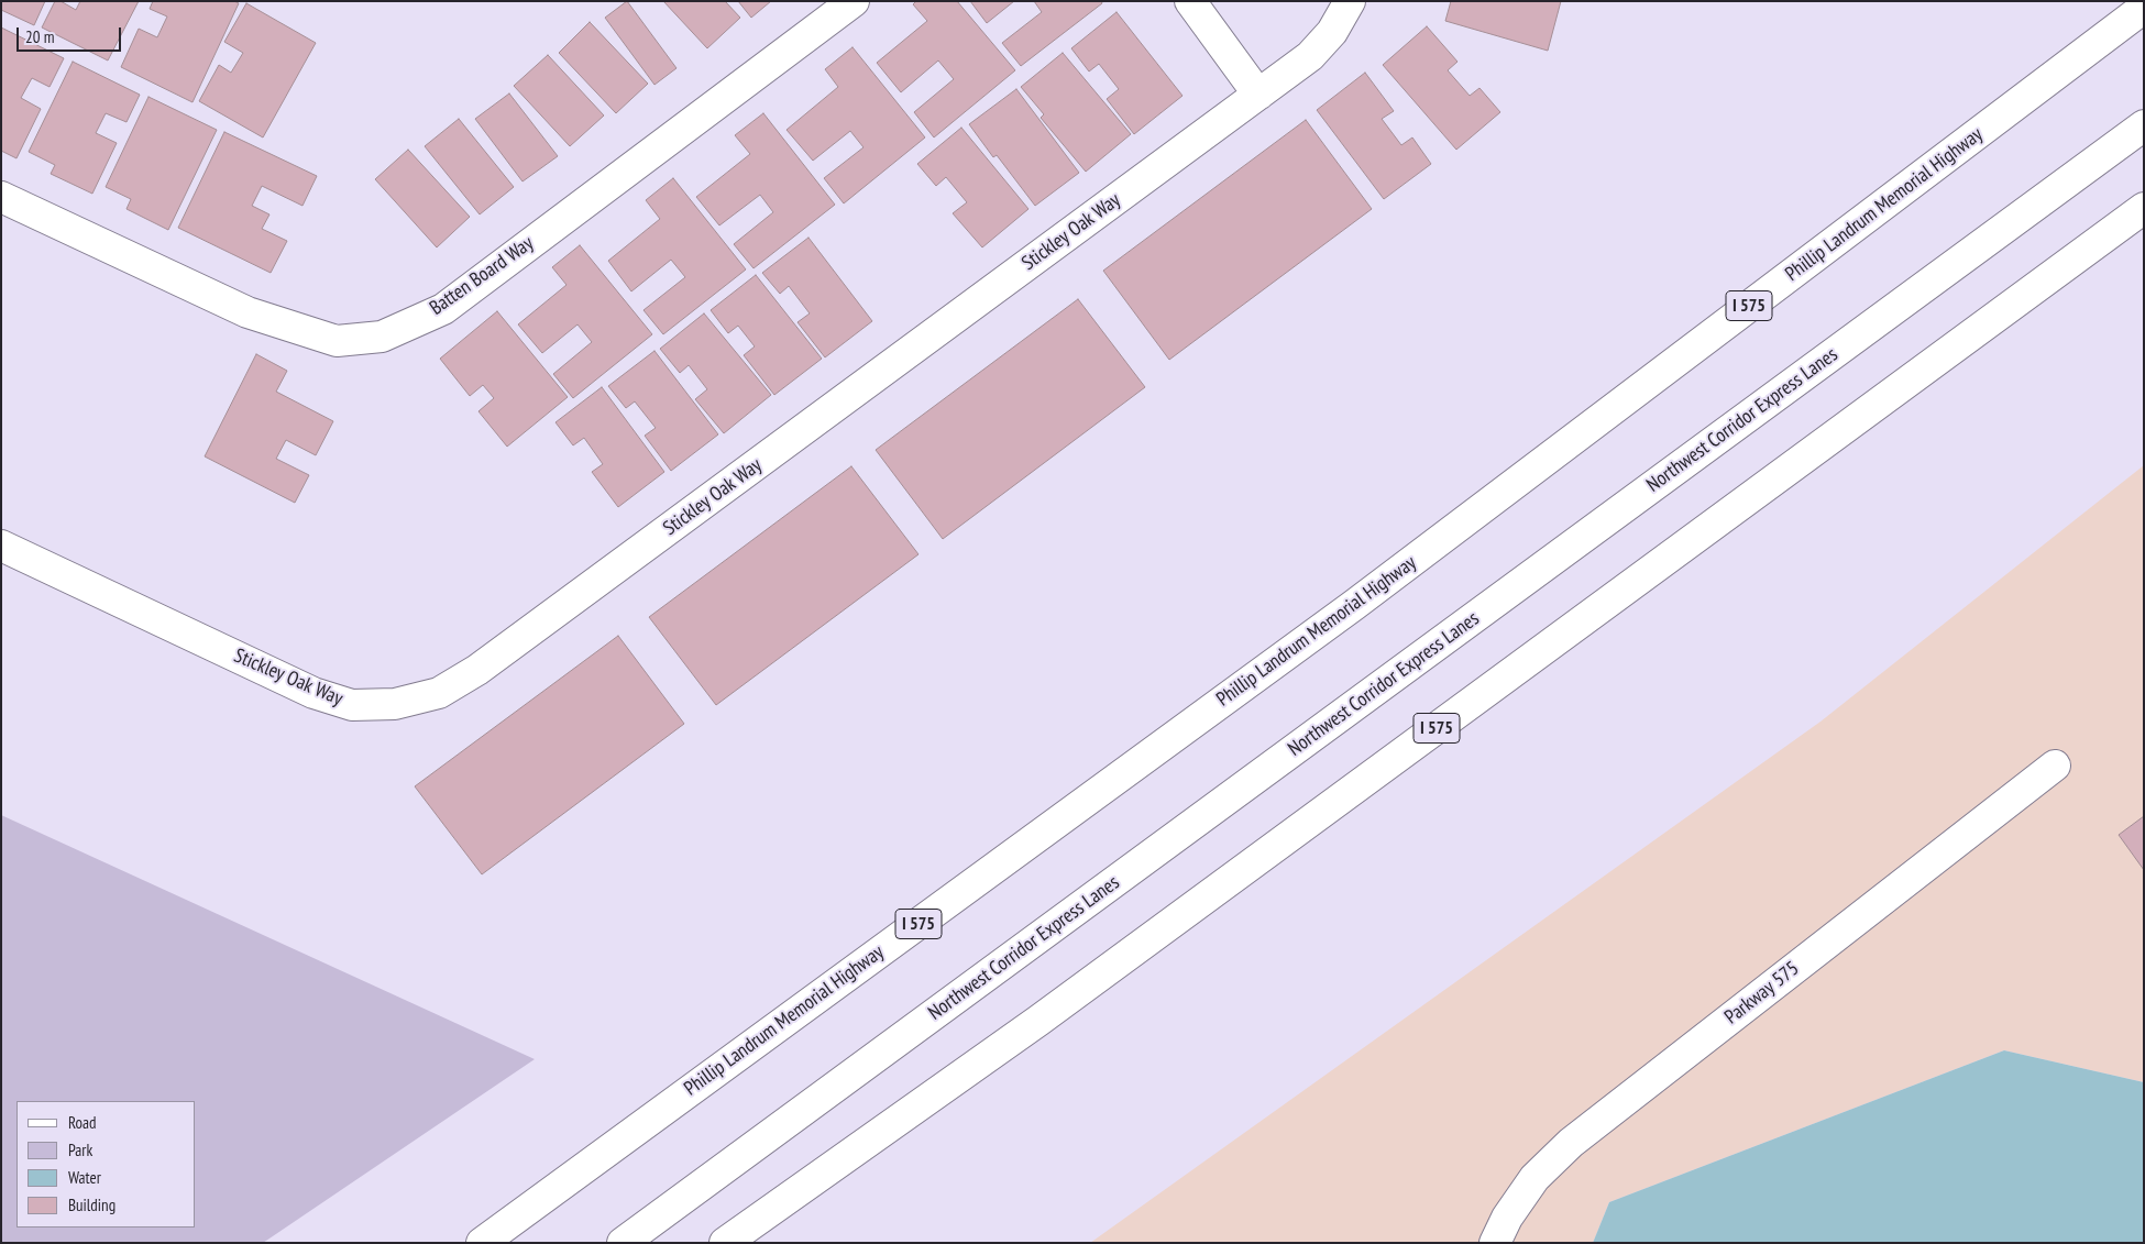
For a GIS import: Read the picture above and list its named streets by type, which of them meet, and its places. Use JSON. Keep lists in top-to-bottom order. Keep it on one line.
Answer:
{"streets":{"main road":["Phillip Landrum Memorial Highway","Stickley Oak Way","Batten Board Way","I 575","Northwest Corridor Express Lanes","Parkway 575"]},"legend":["Road","Park","Water","Building"],"scale_bar":"20 m"}
